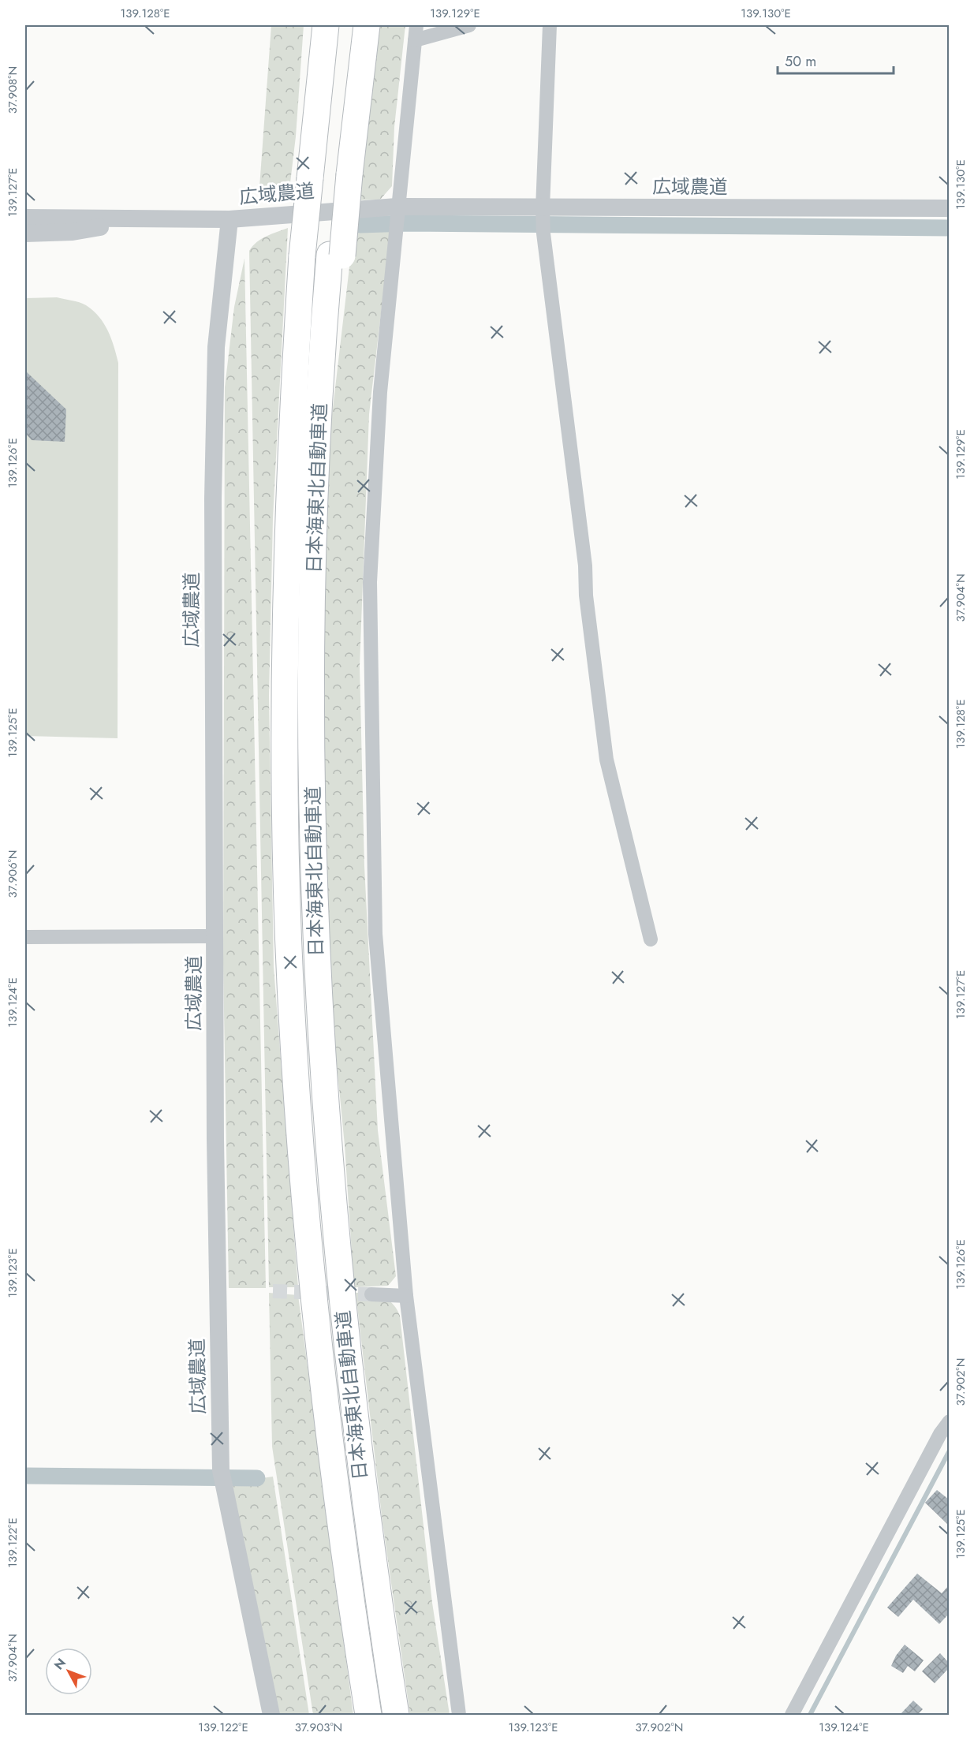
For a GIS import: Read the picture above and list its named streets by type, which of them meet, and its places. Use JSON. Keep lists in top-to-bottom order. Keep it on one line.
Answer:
{"streets":{"highway":["日本海東北自動車道"],"street":["広域農道"]},"scale_bar":"50 m","north":"top left","coordinates":["139.128°E","139.129°E","139.130°E","37.908°N","139.127°E","139.126°E","37.904°N","139.125°E","37.906°N","139.124°E","139.123°E","37.902°N","139.122°E","37.903°N"]}
